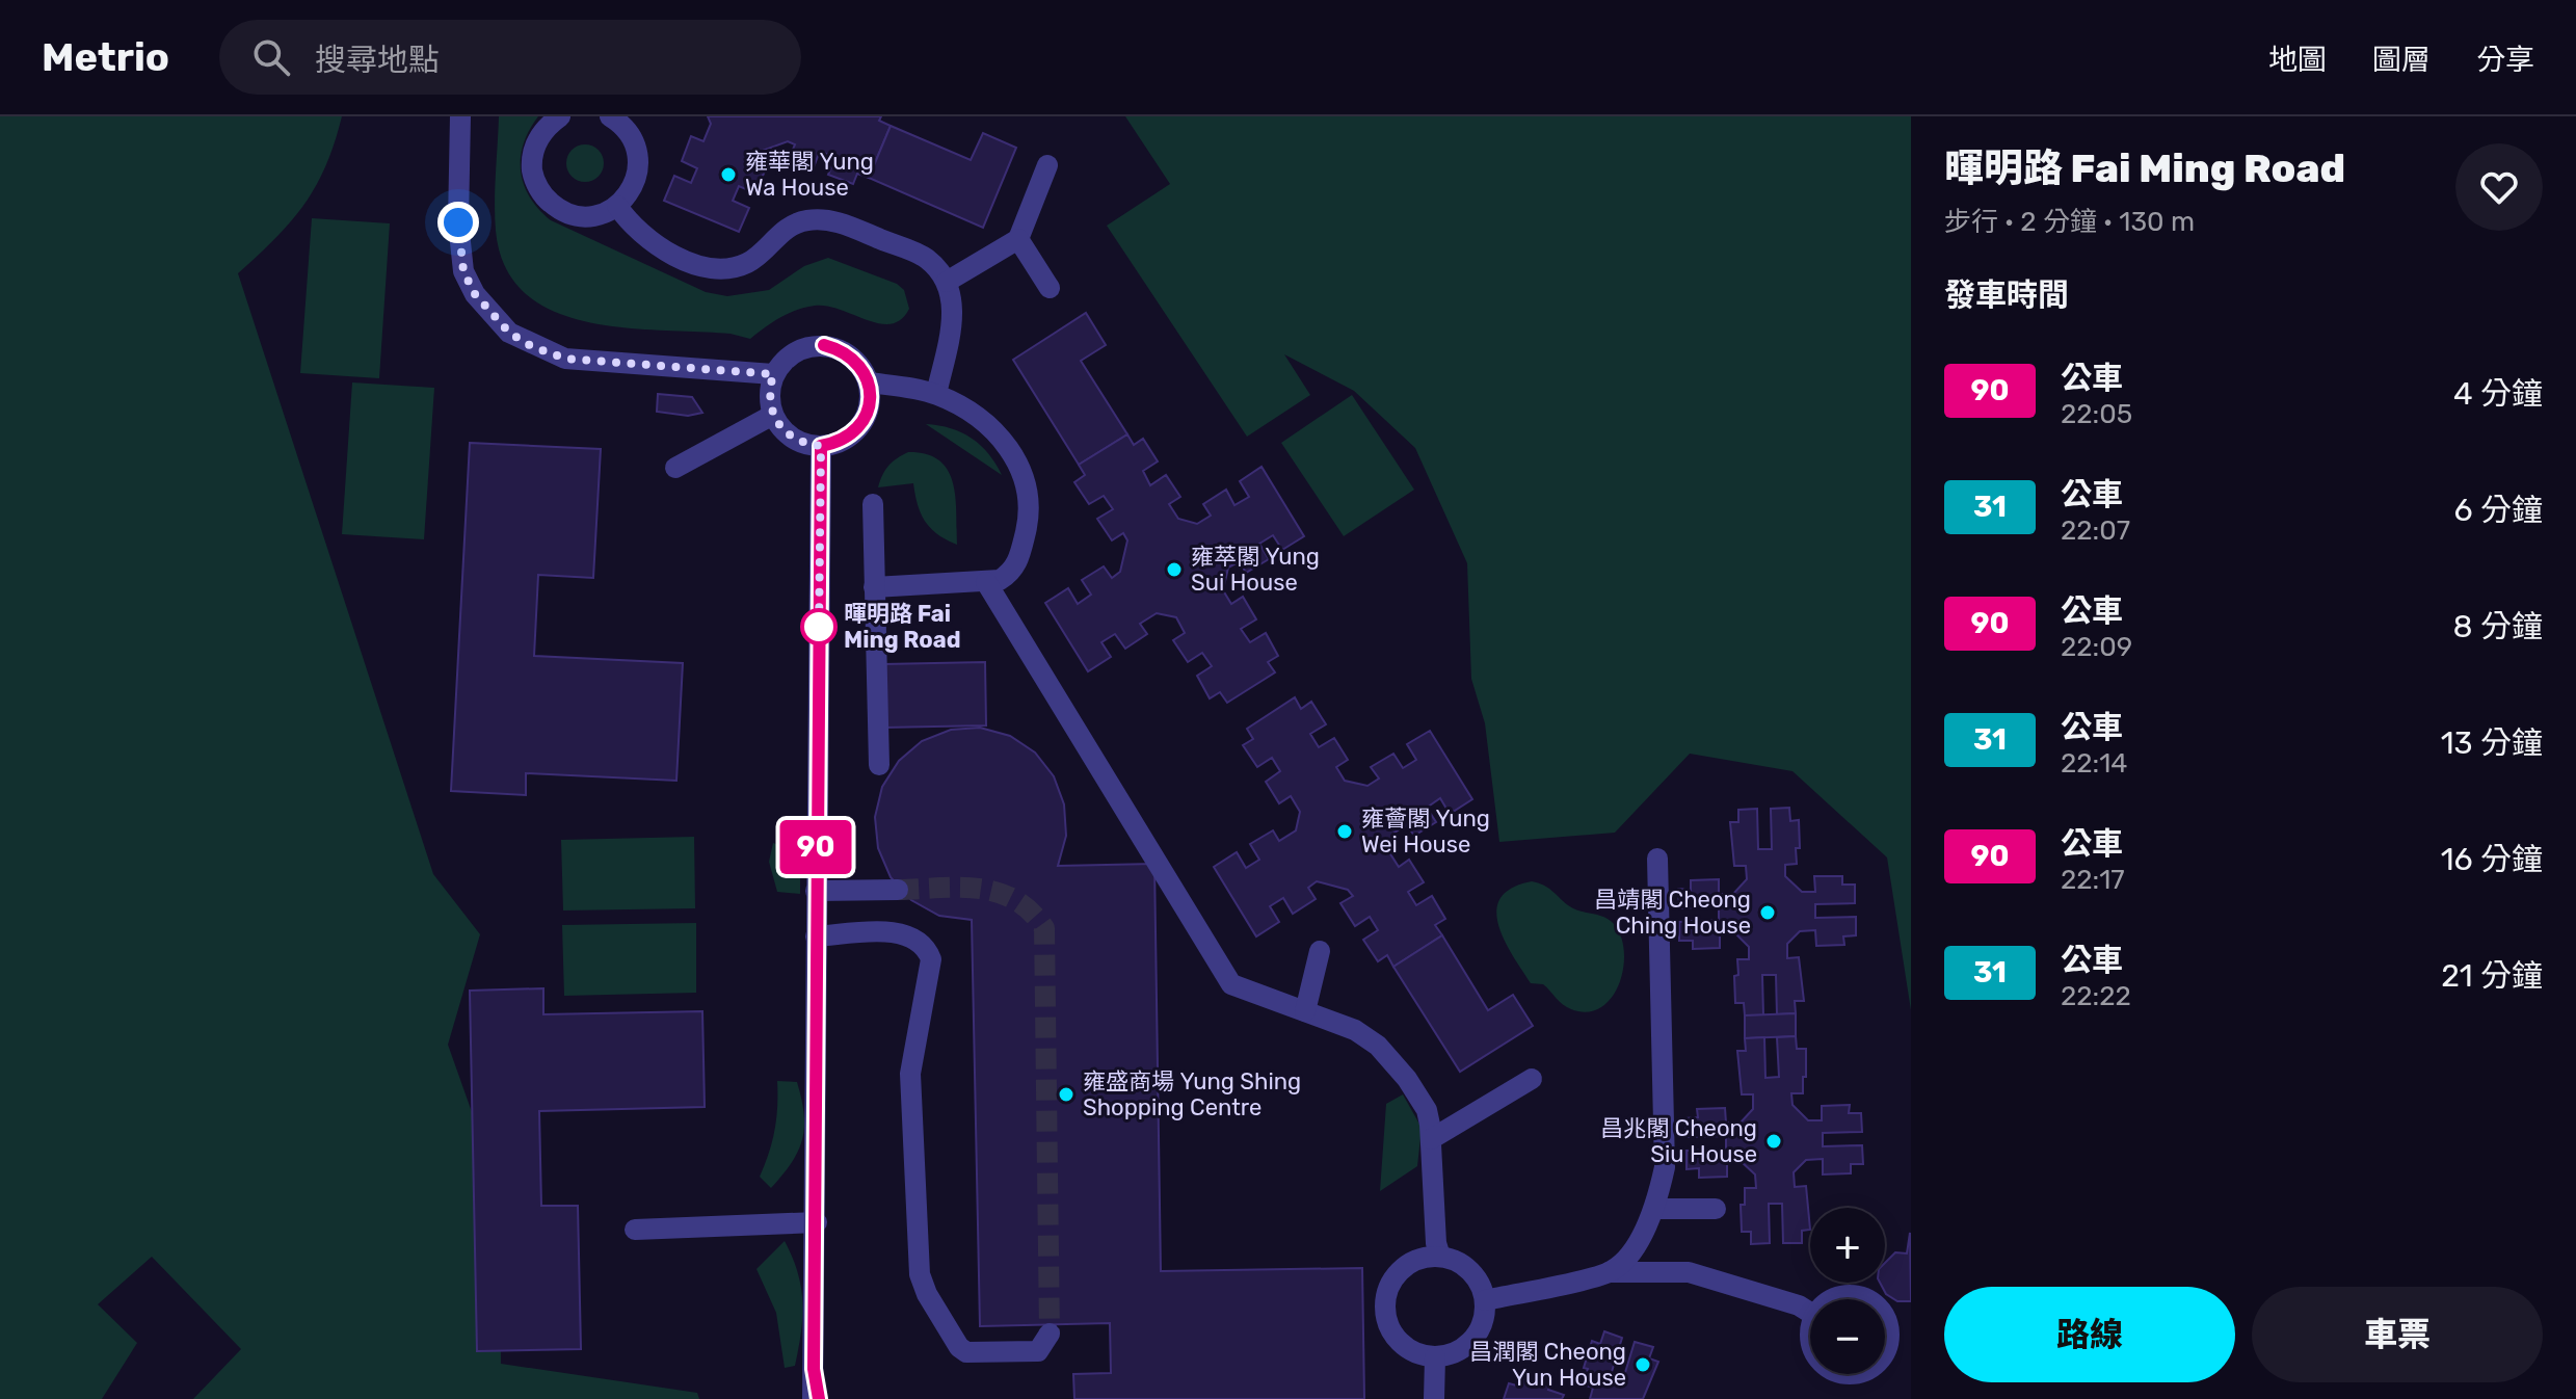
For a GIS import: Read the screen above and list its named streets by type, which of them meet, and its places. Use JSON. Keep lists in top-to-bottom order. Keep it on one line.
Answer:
{"places":["雍華閣 Yung Wa House","雍萃閣 Yung Sui House","暉明路 Fai Ming Road","雍薈閣 Yung Wei House","昌靖閣 Cheong Ching House","雍盛商場 Yung Shing Shopping Centre","昌兆閣 Cheong Siu House","昌潤閣 Cheong Yun House"],"lines":["bus line 90"],"page":{"header":"Metrio","search":"搜尋地點","nav":["地圖","圖層","分享"],"on_map":"90","heading":[["暉明路 Fai Ming Road","步行 · 2 分鐘 · 130 m"],"發車時間"],"list":[{"mark":"90","name":"公車","note":"22:05","value":"4 分鐘"},{"mark":"31","name":"公車","note":"22:07","value":"6 分鐘"},{"mark":"90","name":"公車","note":"22:09","value":"8 分鐘"},{"mark":"31","name":"公車","note":"22:14","value":"13 分鐘"},{"mark":"90","name":"公車","note":"22:17","value":"16 分鐘"},{"mark":"31","name":"公車","note":"22:22","value":"21 分鐘"}],"map_buttons":["+","−"],"buttons":["路線","車票"]}}
